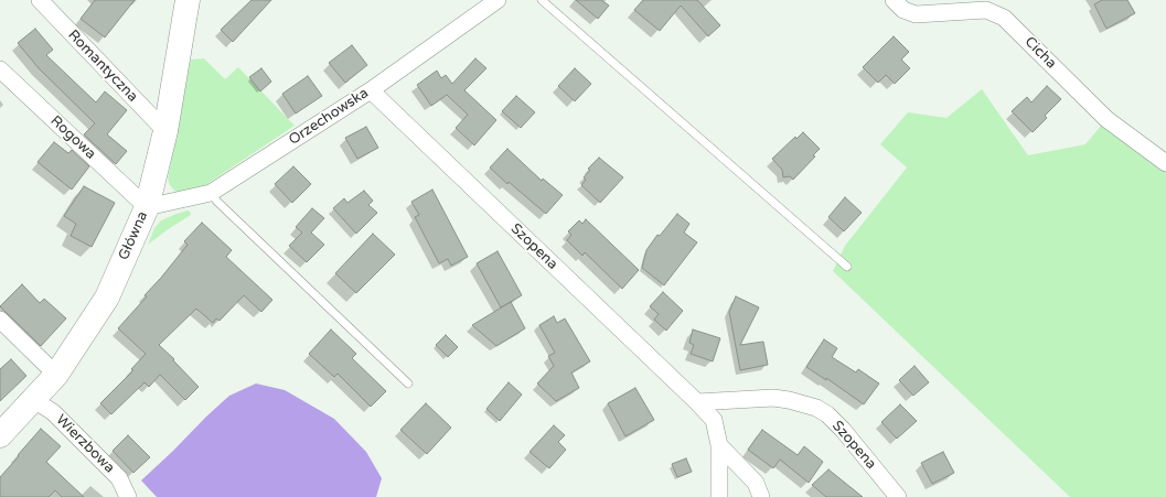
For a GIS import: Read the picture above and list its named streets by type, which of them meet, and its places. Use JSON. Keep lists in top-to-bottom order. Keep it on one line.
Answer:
{"streets":{"main road":["Główna"],"street":["Cicha","Romantyczna","Orzechowska","Rogowa","Szopena","Wierzbowa"]},"crossings":[["Romantyczna","Główna"],["Orzechowska","Rogowa"],["Orzechowska","Główna"],["Orzechowska","Szopena"],["Rogowa","Główna"],["Główna","Wierzbowa"]]}
